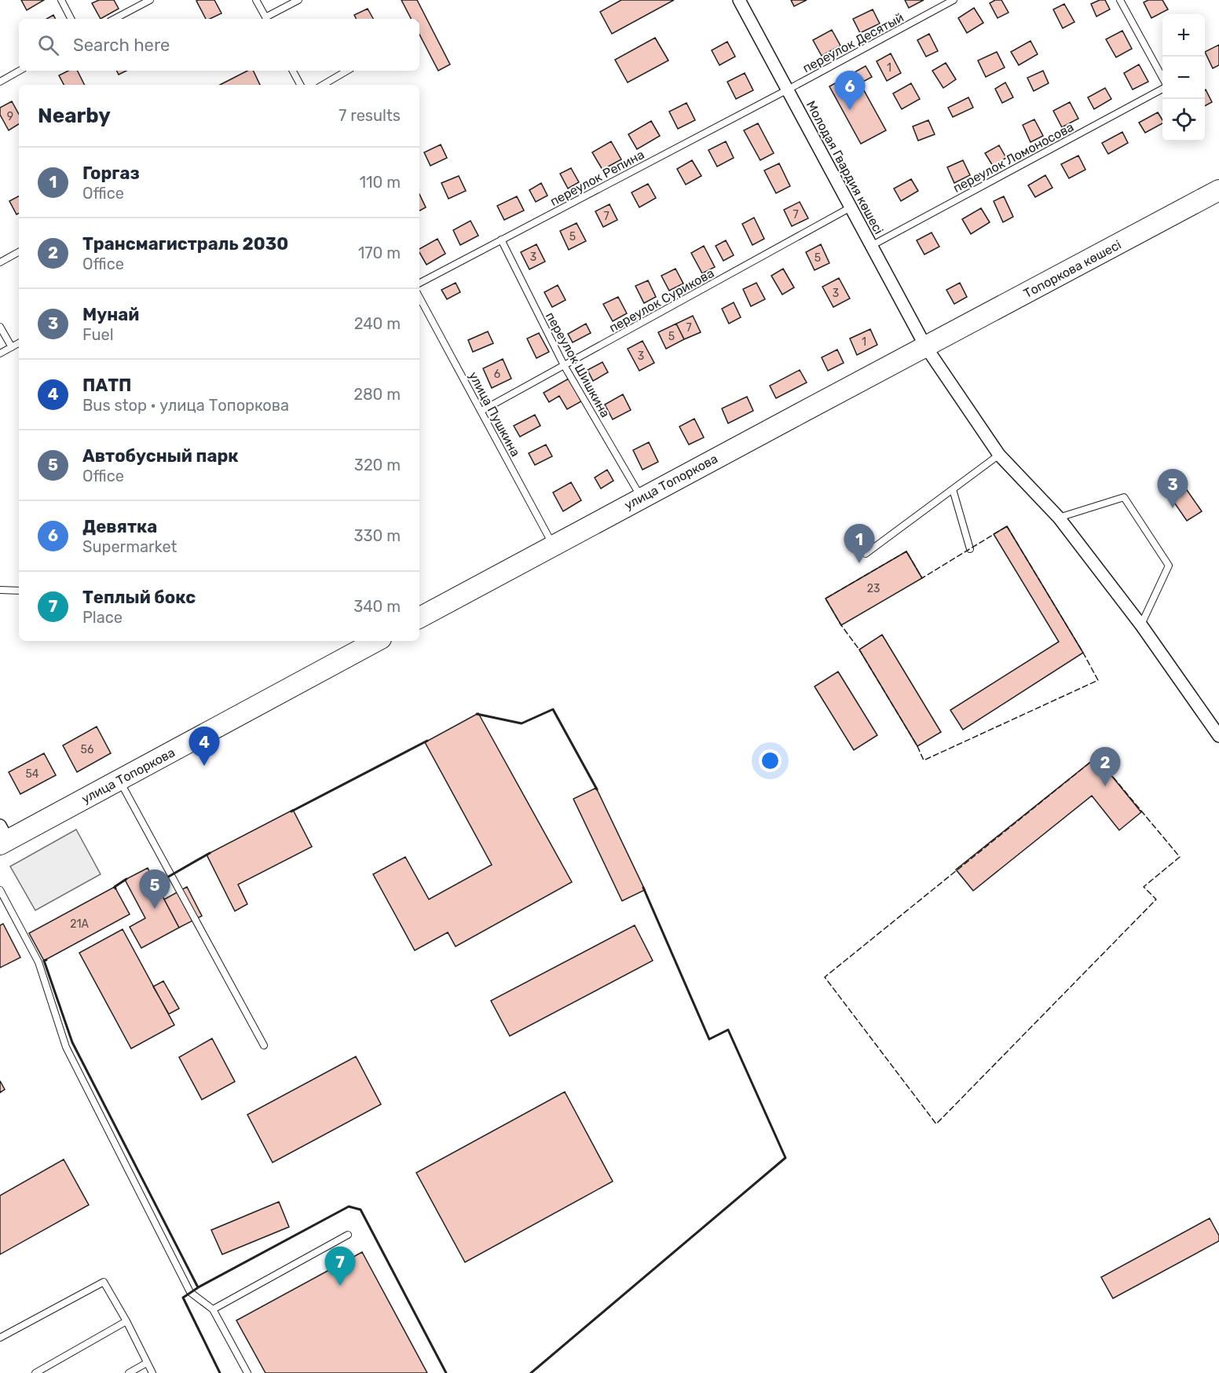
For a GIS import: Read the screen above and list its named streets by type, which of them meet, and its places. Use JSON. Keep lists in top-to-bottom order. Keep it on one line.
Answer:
{"streets":{"highway":["Топоркова көшесі","улица Топоркова"],"street":["Молодая Гвардия көшесі"],"lane":["переулок Десятый","переулок Ломоносова","переулок Репина","переулок Сурикова","переулок Шишкина","улица Пушкина"]},"crossings":[["переулок Десятый","Молодая Гвардия көшесі"],["переулок Десятый","переулок Репина"],["переулок Ломоносова","Молодая Гвардия көшесі"],["Молодая Гвардия көшесі","переулок Репина"],["Молодая Гвардия көшесі","Топоркова көшесі"],["Молодая Гвардия көшесі","переулок Сурикова"],["Молодая Гвардия көшесі","улица Топоркова"],["переулок Репина","переулок Шишкина"],["Топоркова көшесі","улица Топоркова"],["переулок Сурикова","переулок Шишкина"],["переулок Сурикова","улица Пушкина"],["переулок Шишкина","улица Топоркова"],["улица Пушкина","улица Топоркова"]],"house_numbers":["1","9","7","7","5","3","5","3","7","5","1","3","6","23","56","54","21А"],"page":{"map_buttons":["+","−"],"search":"Search here","pins":["6","3","1","4","2","5","7"],"heading":["Nearby","7 results"],"list":[{"mark":"1","name":"Горгаз","note":"Office","value":"110 m"},{"mark":"2","name":"Трансмагистраль 2030","note":"Office","value":"170 m"},{"mark":"3","name":"Мунай","note":"Fuel","value":"240 m"},{"mark":"4","name":"ПАТП","note":"Bus stop · улица Топоркова","value":"280 m"},{"mark":"5","name":"Автобусный парк","note":"Office","value":"320 m"},{"mark":"6","name":"Девятка","note":"Supermarket","value":"330 m"},{"mark":"7","name":"Теплый бокс","note":"Place","value":"340 m"}]}}
